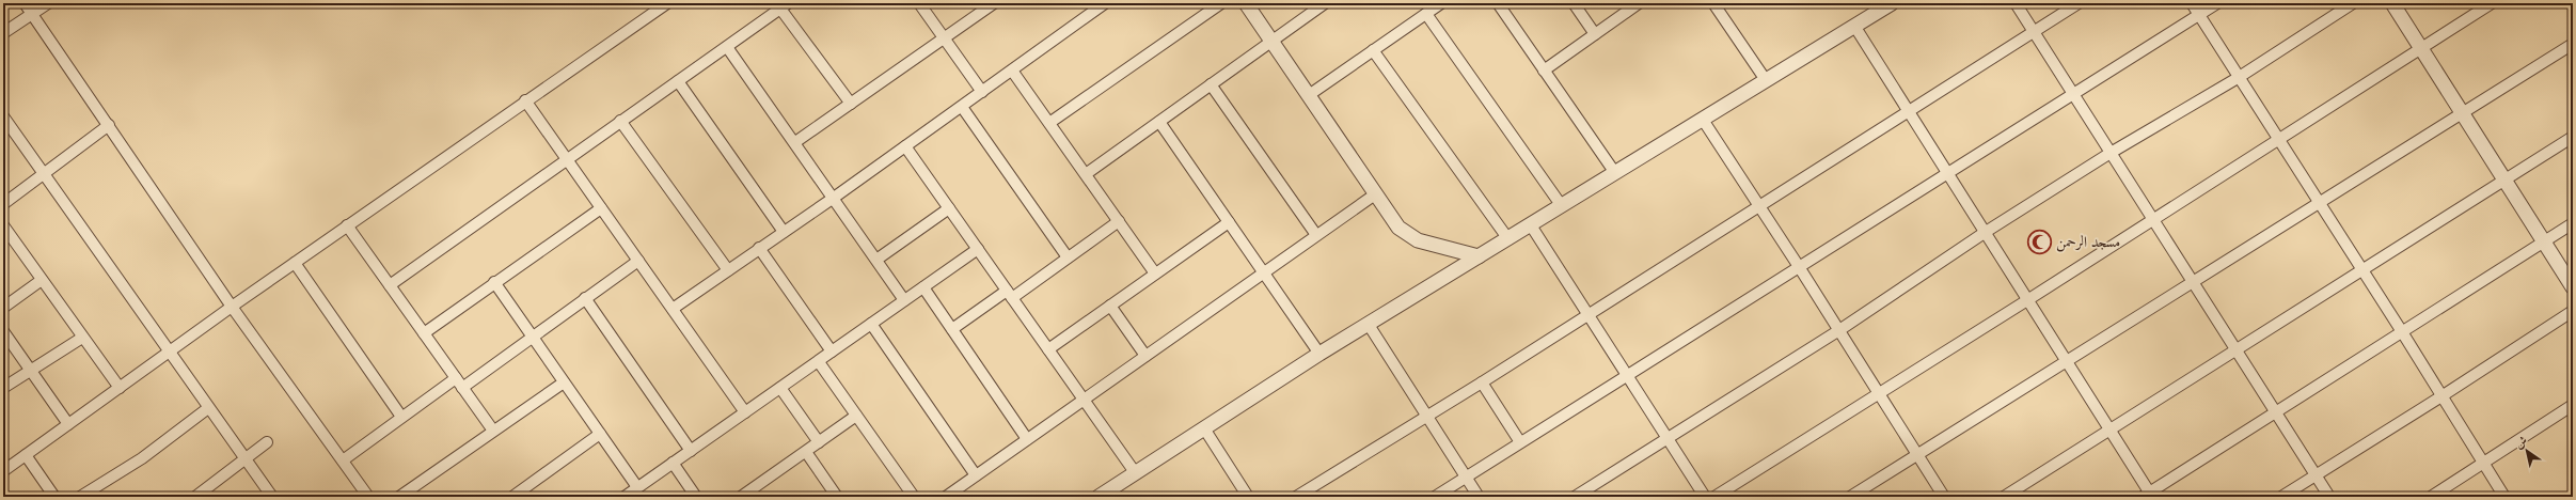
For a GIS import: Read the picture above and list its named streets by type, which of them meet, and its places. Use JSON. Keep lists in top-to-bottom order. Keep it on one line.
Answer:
{"places":{"mosque":["مسجد الرحمن"]},"north":"top left"}
